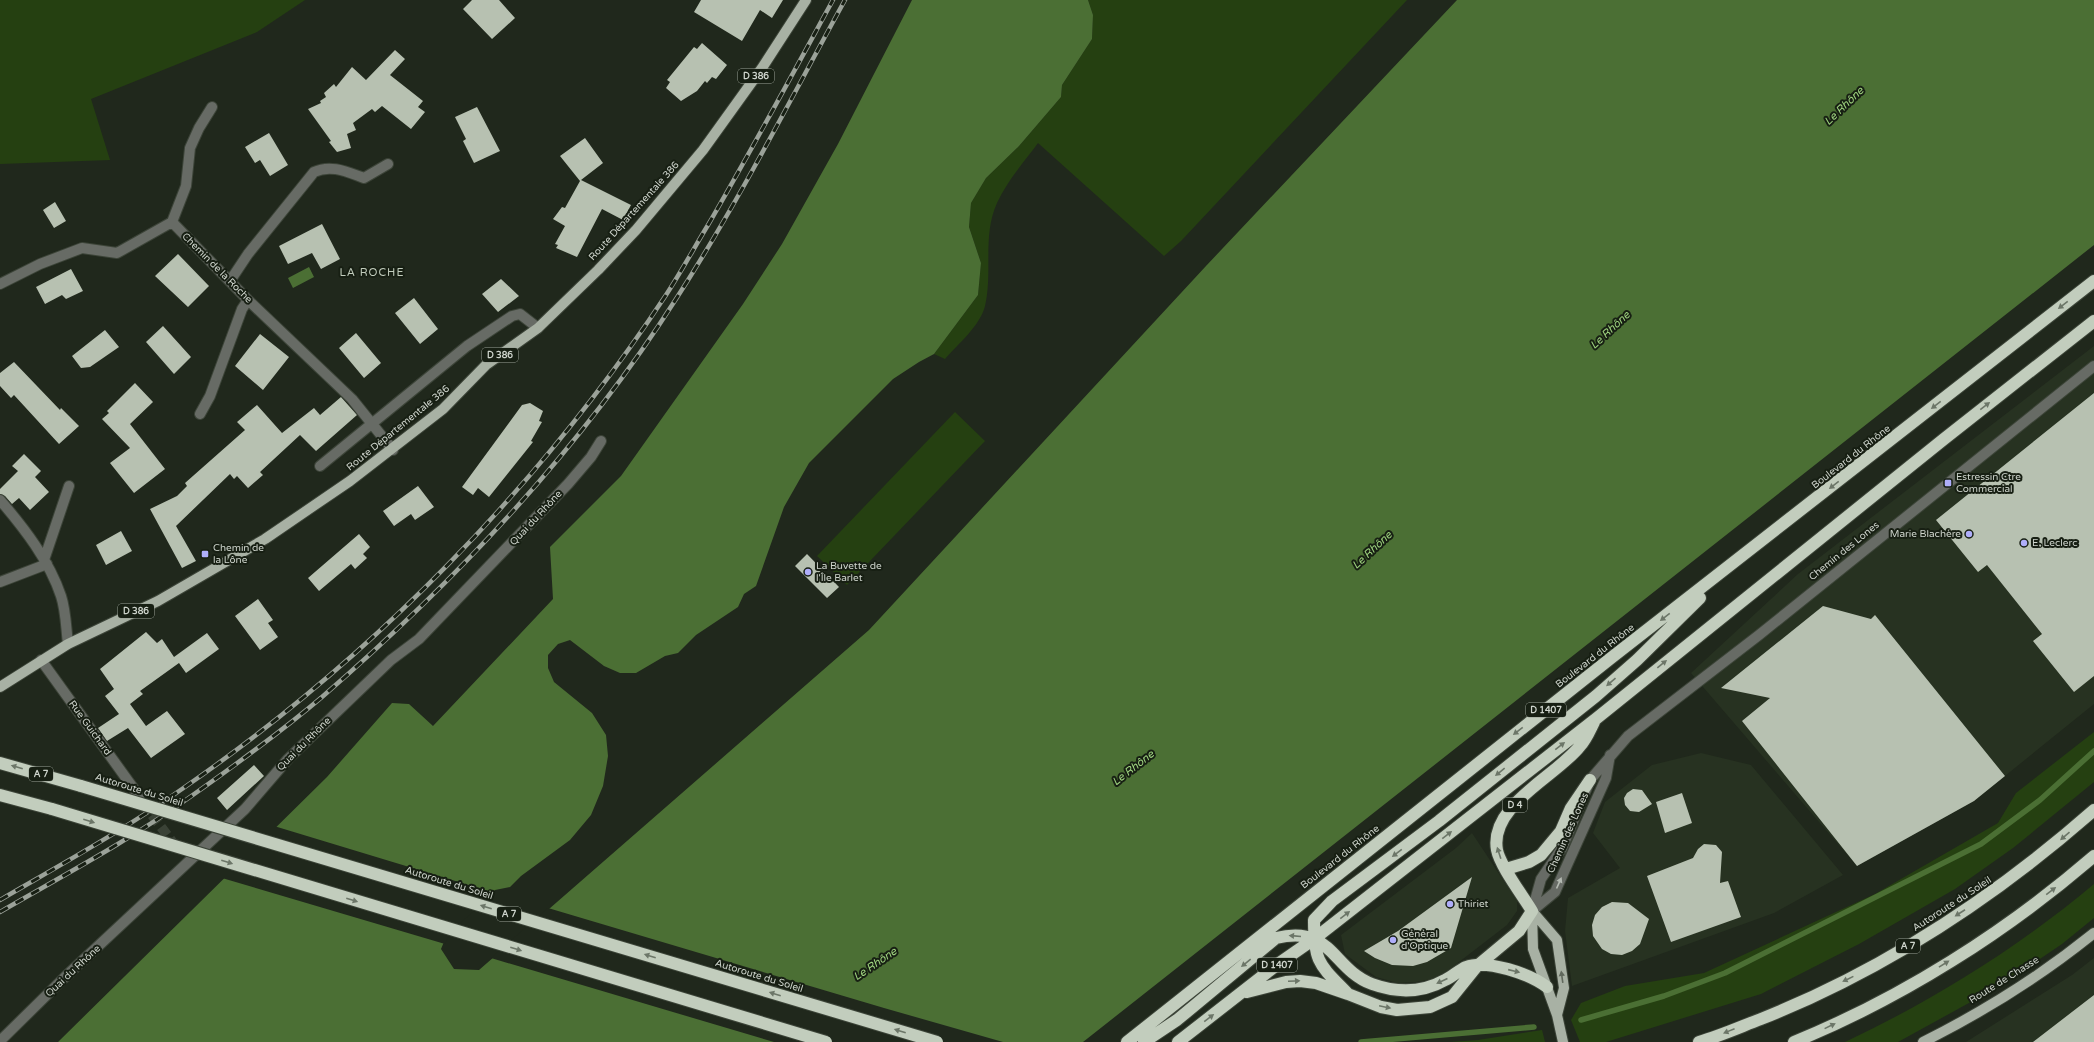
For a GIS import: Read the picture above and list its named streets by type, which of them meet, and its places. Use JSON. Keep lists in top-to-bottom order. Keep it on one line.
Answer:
{"streets":{"highway":["Boulevard du Rhône","D 1407","A 7","Autoroute du Soleil","D 4"],"main road":["D 386","Route Départementale 386","Chemin des Lones","Route de Chasse"],"street":["Chemin de la Roche","Quai du Rhône","Rue Guichard"]},"crossings":[["Route Départementale 386","Chemin de la Roche"],["Route Départementale 386","Rue Guichard"],["Chemin des Lones","D 4"],["D 1407","D 4"]],"districts":["LA ROCHE"],"water":["Le Rhône"],"places":{"transit":["Estressin Ctre Commercial","Chemin de la Lône"],"other":["Marie Blachère","E. Leclerc","La Buvette de l'Île Barlet","Thiriet","Général d'Optique"]}}
